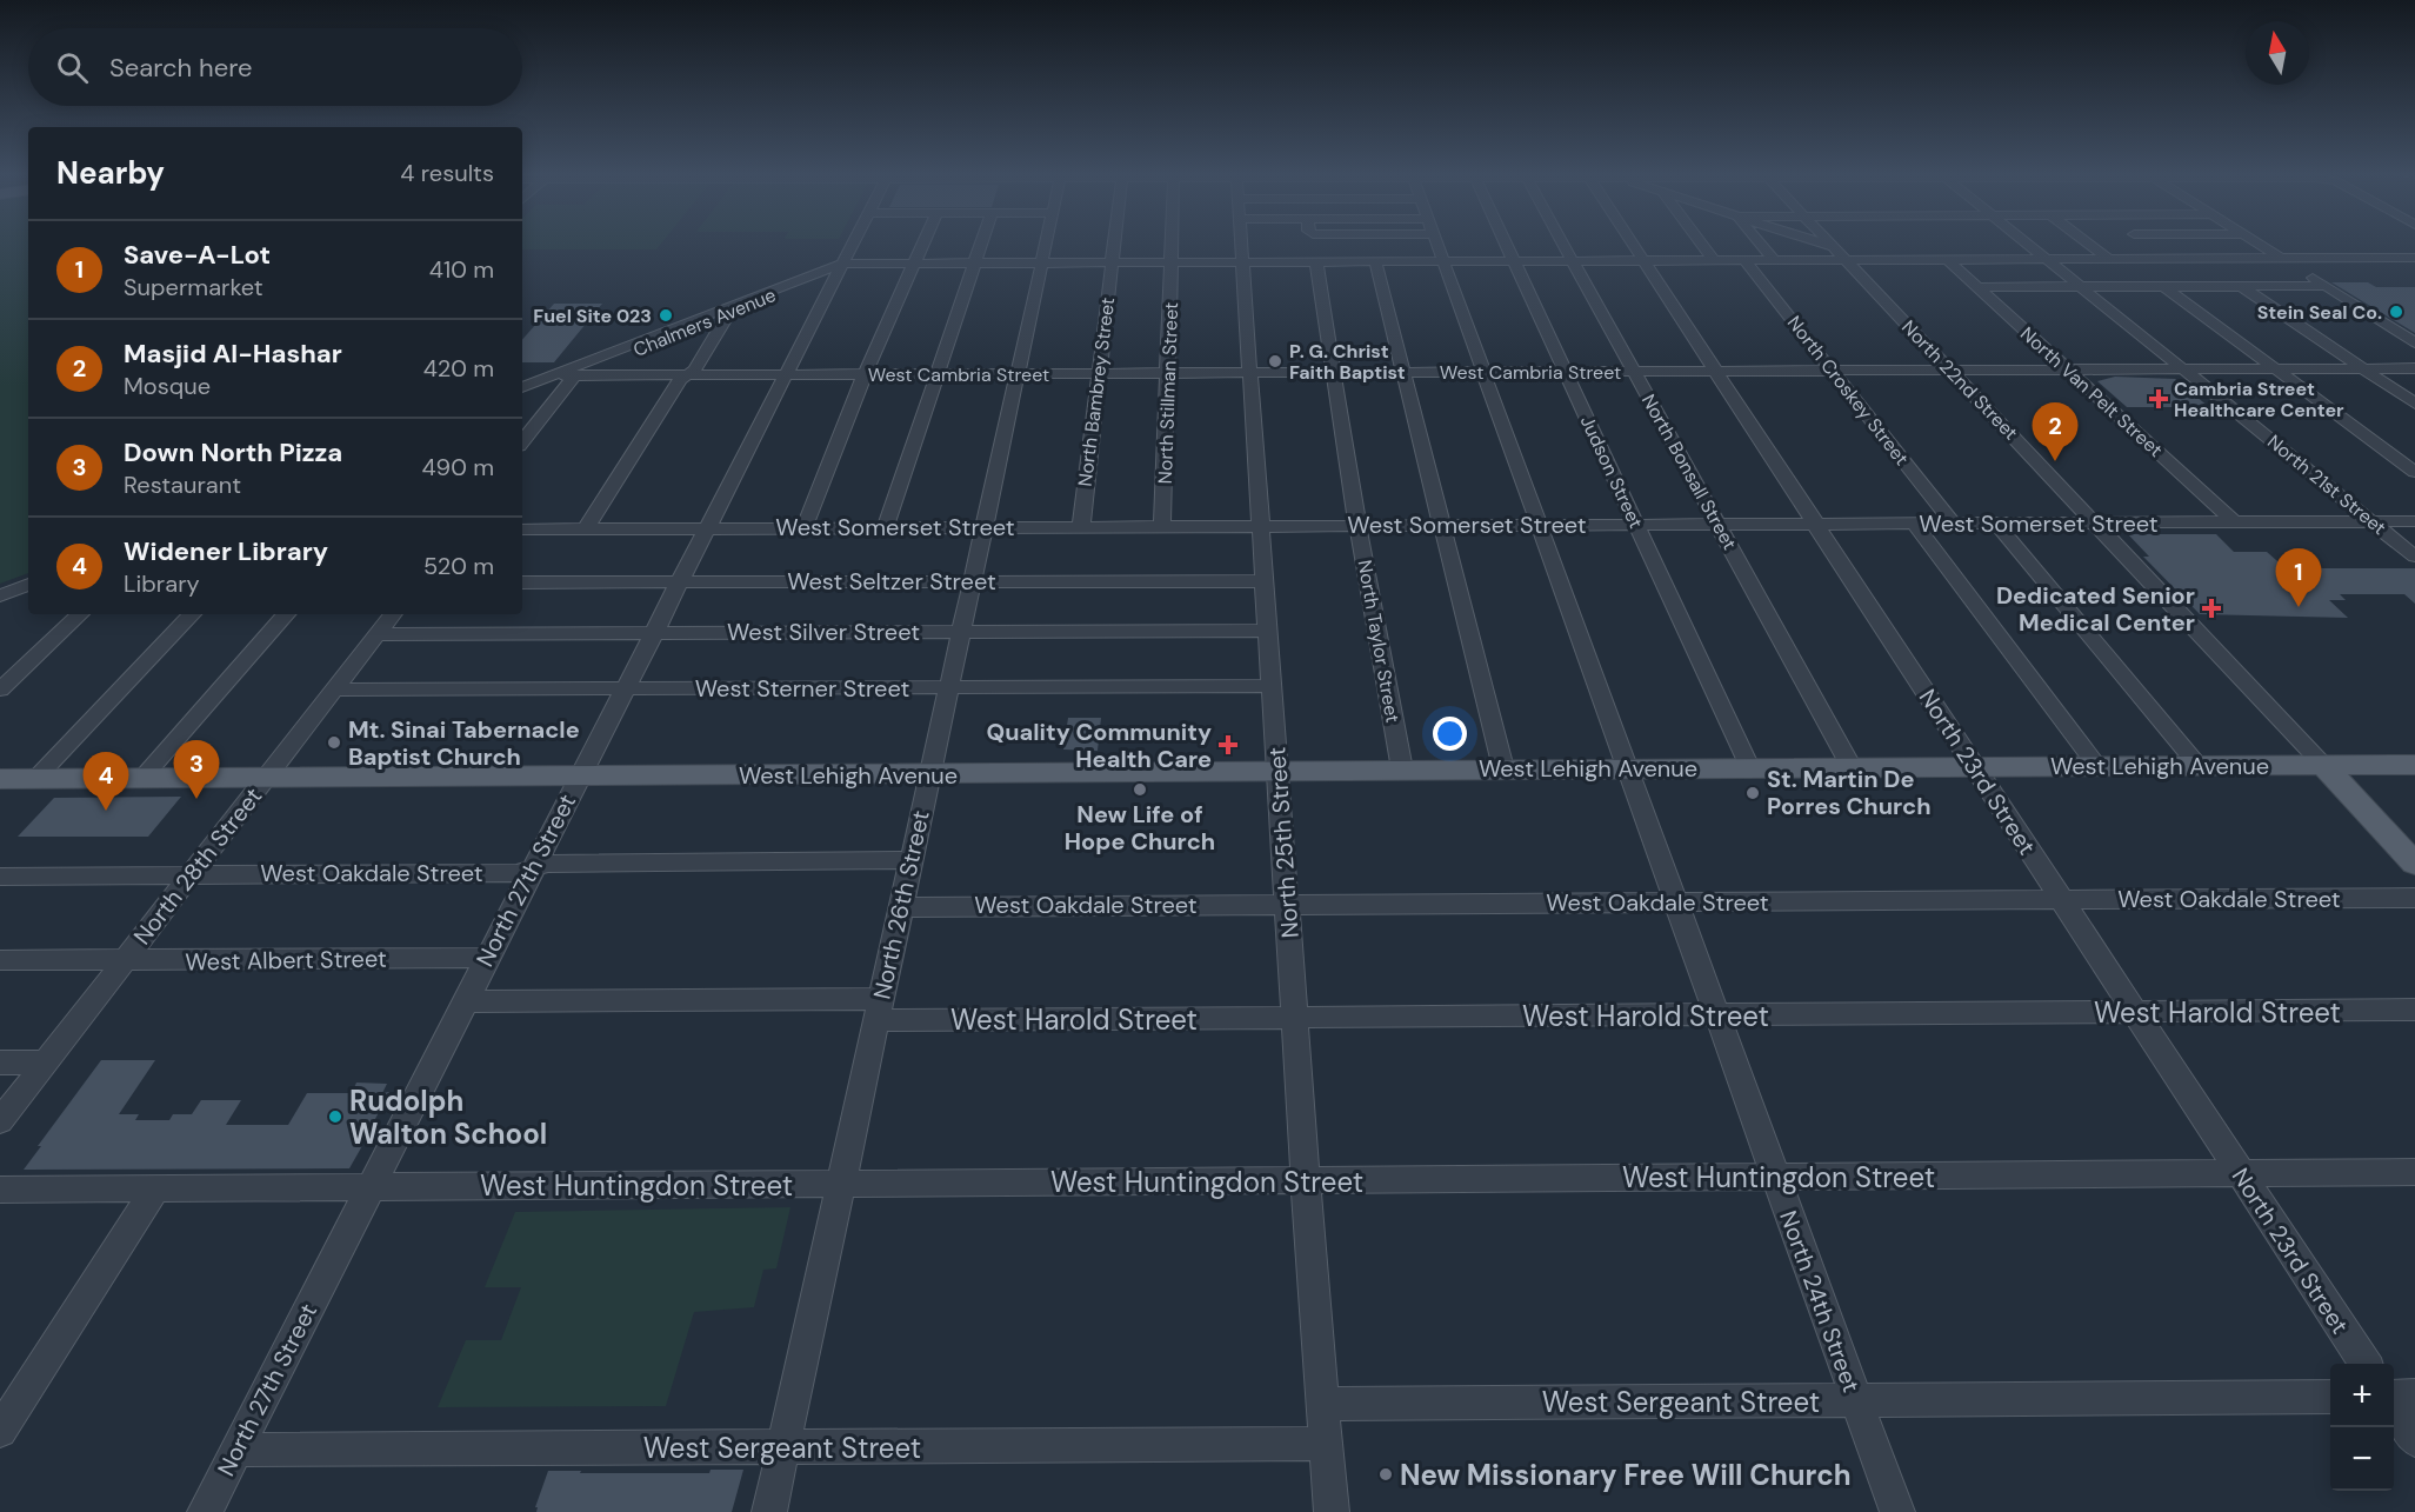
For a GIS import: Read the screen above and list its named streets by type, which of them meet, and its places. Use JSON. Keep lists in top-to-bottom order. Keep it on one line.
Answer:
{"streets":{"main road":["North 22nd Street","West Lehigh Avenue"],"street":["Chalmers Avenue","West Cambria Street","North Croskey Street","North Bambrey Street","North Van Pelt Street","North Stillman Street","Judson Street","North Bonsall Street","North 21st Street","West Somerset Street","West Seltzer Street","West Silver Street","North Taylor Street","West Sterner Street","North 23rd Street","North 25th Street","North 28th Street","West Oakdale Street","North 27th Street","North 26th Street","West Albert Street","West Harold Street","West Huntingdon Street","North 24th Street","West Sergeant Street"]},"crossings":[["Chalmers Avenue","West Cambria Street"],["Chalmers Avenue","North 27th Street"],["West Cambria Street","North 22nd Street"],["West Cambria Street","North Croskey Street"],["West Cambria Street","North Bambrey Street"],["West Cambria Street","North Van Pelt Street"],["West Cambria Street","North Stillman Street"],["West Cambria Street","Judson Street"],["West Cambria Street","North Bonsall Street"],["West Cambria Street","North 21st Street"],["West Cambria Street","North Taylor Street"],["West Cambria Street","North 23rd Street"],["West Cambria Street","North 25th Street"],["West Cambria Street","North 27th Street"],["West Cambria Street","North 26th Street"],["West Cambria Street","North 24th Street"],["North 22nd Street","West Somerset Street"],["North 22nd Street","West Lehigh Avenue"],["North Croskey Street","West Somerset Street"],["North Bambrey Street","West Somerset Street"],["North Van Pelt Street","West Somerset Street"],["North Stillman Street","West Somerset Street"],["Judson Street","West Somerset Street"],["Judson Street","West Lehigh Avenue"],["North Bonsall Street","West Somerset Street"],["North Bonsall Street","West Lehigh Avenue"],["North 21st Street","West Somerset Street"],["West Somerset Street","North Taylor Street"],["West Somerset Street","North 23rd Street"],["West Somerset Street","North 25th Street"],["West Somerset Street","North 27th Street"],["West Somerset Street","North 26th Street"],["West Somerset Street","North 24th Street"],["West Seltzer Street","North 25th Street"],["West Seltzer Street","North 27th Street"],["West Seltzer Street","North 26th Street"],["West Silver Street","North 25th Street"],["West Silver Street","North 28th Street"],["West Silver Street","North 27th Street"],["West Silver Street","North 26th Street"],["North Taylor Street","West Lehigh Avenue"],["West Sterner Street","North 25th Street"],["West Sterner Street","North 28th Street"],["West Sterner Street","North 27th Street"],["West Sterner Street","North 26th Street"],["West Lehigh Avenue","North 23rd Street"],["West Lehigh Avenue","North 25th Street"],["West Lehigh Avenue","North 28th Street"],["West Lehigh Avenue","North 27th Street"],["West Lehigh Avenue","North 26th Street"],["West Lehigh Avenue","North 24th Street"],["North 23rd Street","West Oakdale Street"],["North 23rd Street","West Harold Street"],["North 23rd Street","West Huntingdon Street"],["North 25th Street","West Oakdale Street"],["North 25th Street","West Harold Street"],["North 25th Street","West Huntingdon Street"],["North 25th Street","West Sergeant Street"],["North 28th Street","West Oakdale Street"],["North 28th Street","West Albert Street"],["West Oakdale Street","North 27th Street"],["West Oakdale Street","North 26th Street"],["West Oakdale Street","North 24th Street"],["North 27th Street","West Albert Street"],["North 27th Street","West Harold Street"],["North 27th Street","West Huntingdon Street"],["North 27th Street","West Sergeant Street"],["North 26th Street","West Harold Street"],["North 26th Street","West Huntingdon Street"],["North 26th Street","West Sergeant Street"],["West Harold Street","North 24th Street"],["West Huntingdon Street","North 24th Street"],["North 24th Street","West Sergeant Street"]],"places":{"other":["Stein Seal Co.","Fuel Site 023","P. G. Christ Faith Baptist","Mt. Sinai Tabernacle Baptist Church","New Life of Hope Church","St. Martin De Porres Church","Rudolph Walton School","New Missionary Free Will Church"],"health":["Cambria Street Healthcare Center","Dedicated Senior Medical Center","Quality Community Health Care"]},"north":"top","page":{"search":"Search here","heading":["Nearby","4 results"],"list":[{"mark":"1","name":"Save-A-Lot","note":"Supermarket","value":"410 m"},{"mark":"2","name":"Masjid Al-Hashar","note":"Mosque","value":"420 m"},{"mark":"3","name":"Down North Pizza","note":"Restaurant","value":"490 m"},{"mark":"4","name":"Widener Library","note":"Library","value":"520 m"}],"pins":["2","1","3","4"],"map_buttons":["+","−"]}}
